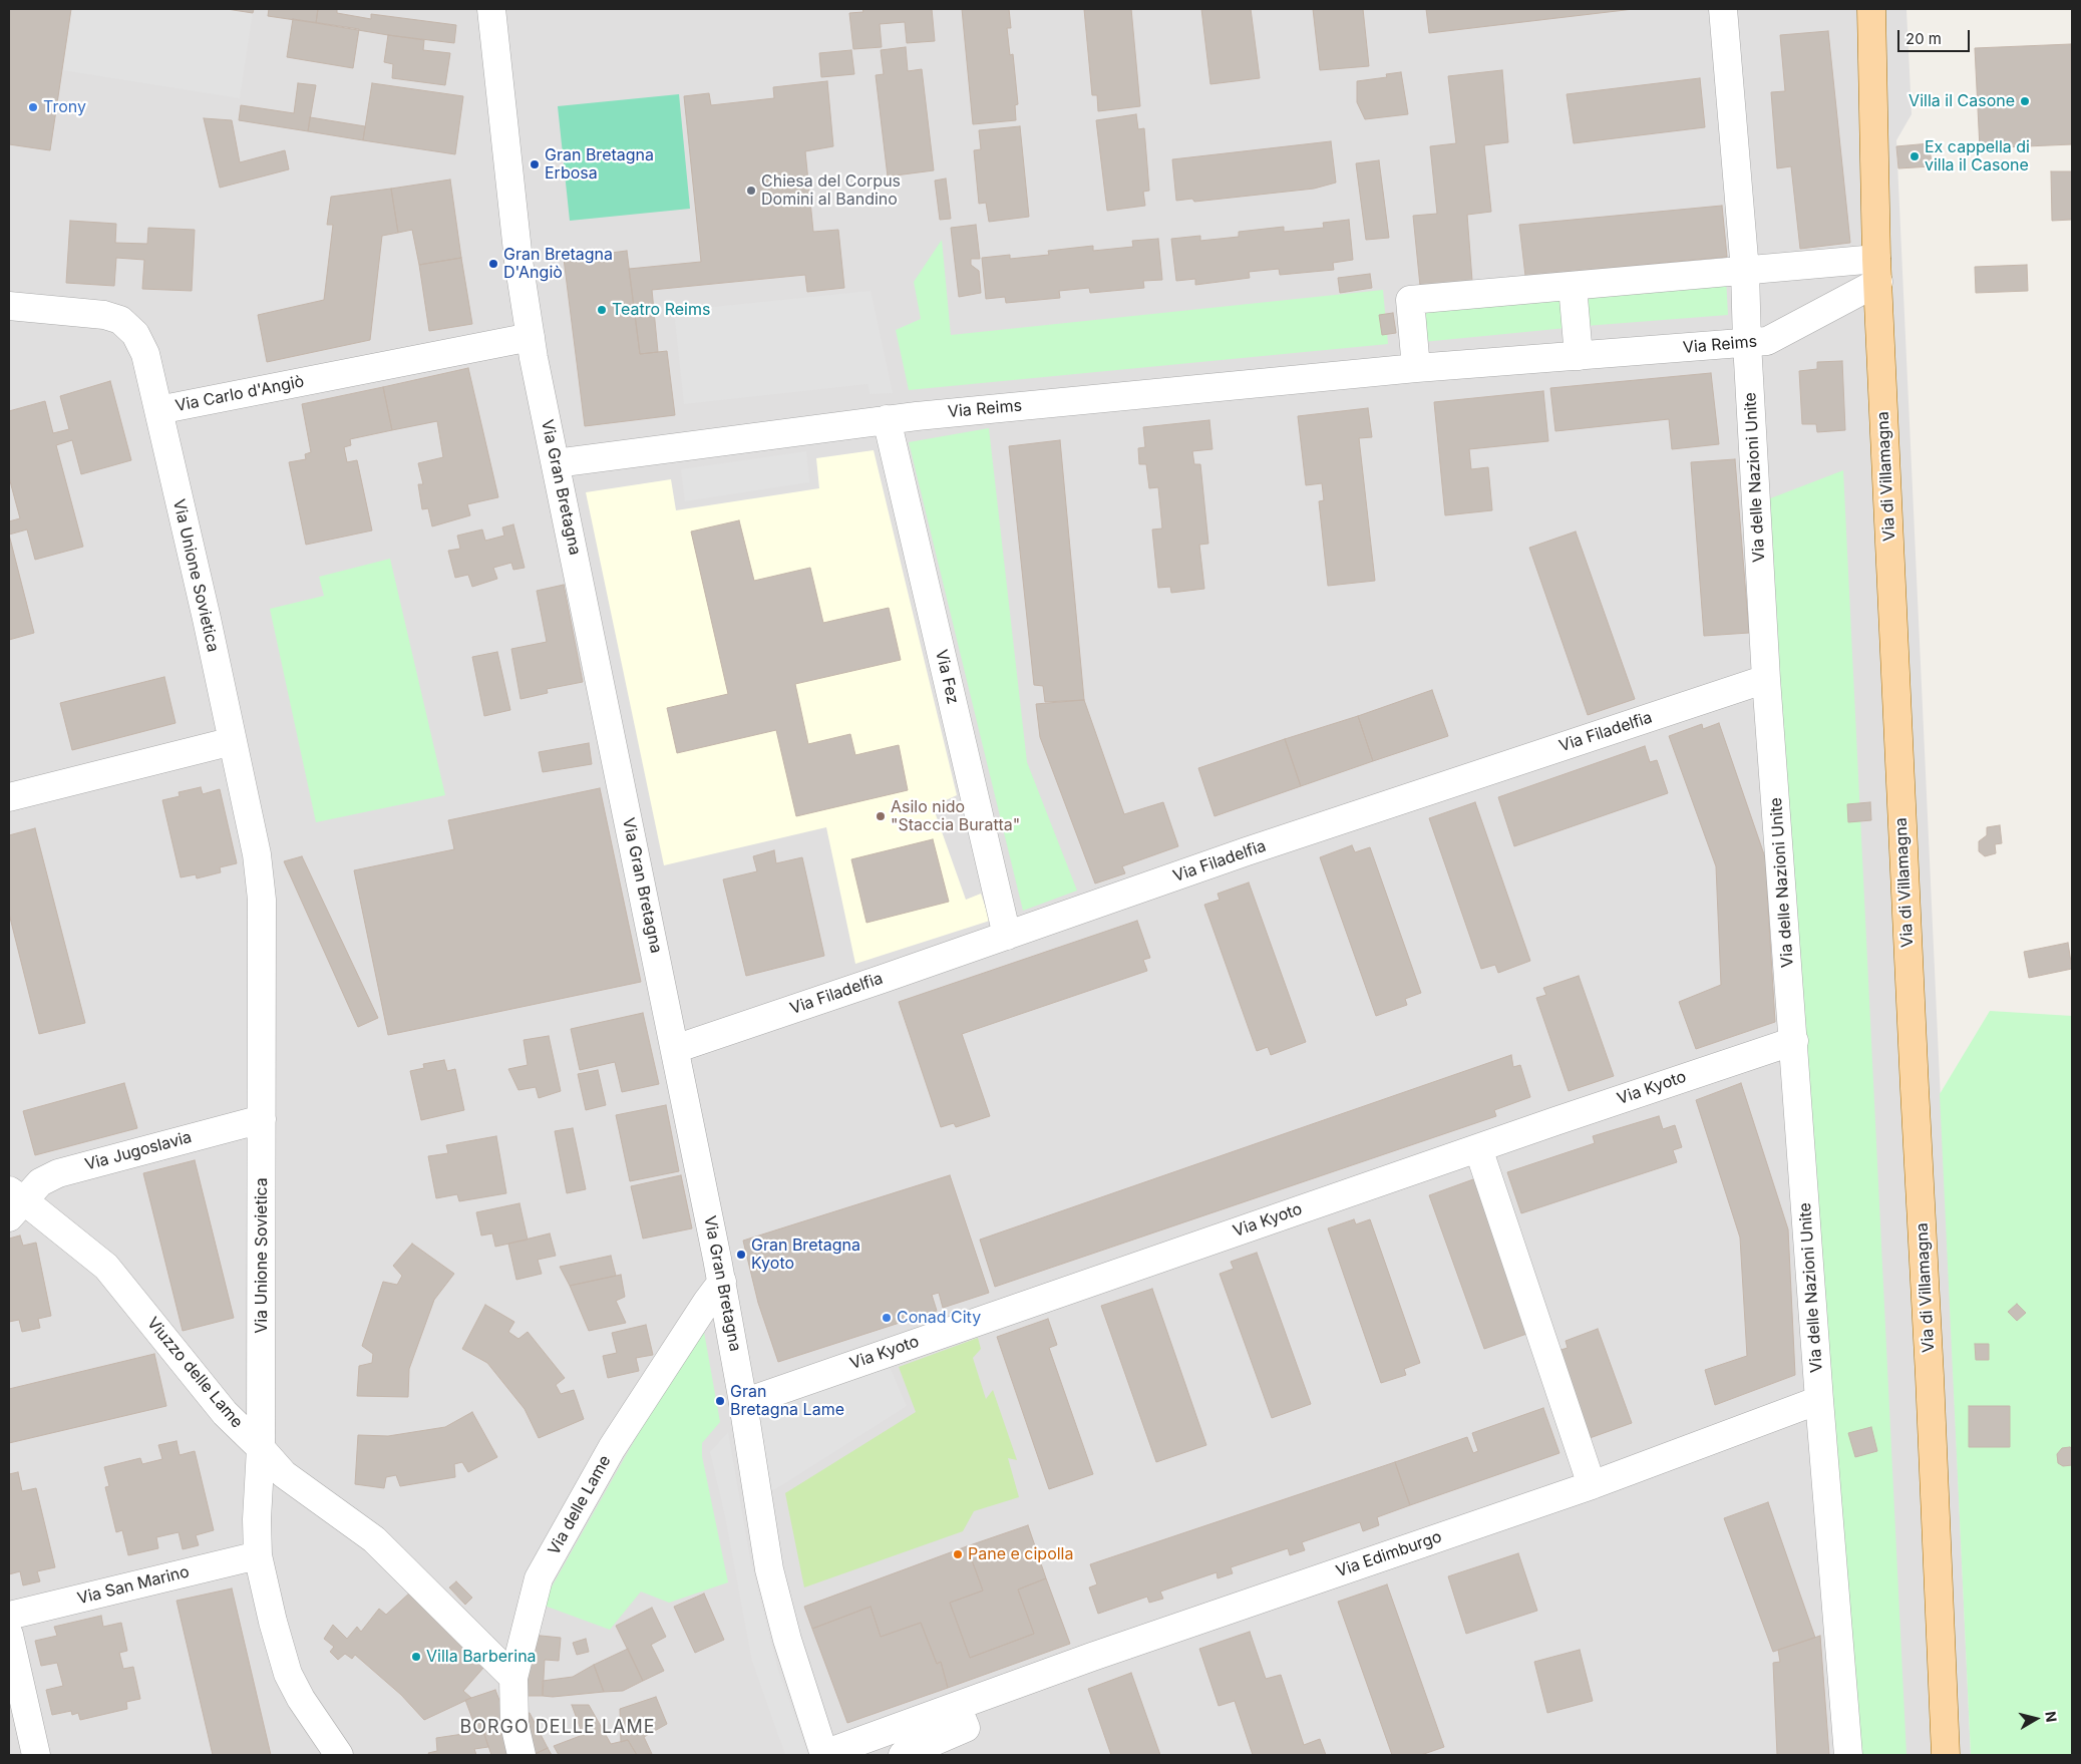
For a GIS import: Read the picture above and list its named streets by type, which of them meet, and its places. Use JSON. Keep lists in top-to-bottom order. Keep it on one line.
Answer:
{"streets":{"main road":["Via di Villamagna"],"street":["Via Reims","Via Carlo d'Angiò","Via delle Nazioni Unite","Via Gran Bretagna","Via Unione Sovietica","Via Fez","Via Filadelfia","Via Kyoto","Via Jugoslavia","Viuzzo delle Lame","Via delle Lame","Via Edimburgo","Via San Marino"]},"crossings":[["Via Reims","Via di Villamagna"],["Via Reims","Via delle Nazioni Unite"],["Via Reims","Via Gran Bretagna"],["Via Reims","Via Fez"],["Via Carlo d'Angiò","Via Gran Bretagna"],["Via Carlo d'Angiò","Via Unione Sovietica"],["Via delle Nazioni Unite","Via Filadelfia"],["Via delle Nazioni Unite","Via Kyoto"],["Via delle Nazioni Unite","Via Edimburgo"],["Via Gran Bretagna","Via Filadelfia"],["Via Gran Bretagna","Via Kyoto"],["Via Gran Bretagna","Via delle Lame"],["Via Gran Bretagna","Via Edimburgo"],["Via Unione Sovietica","Via Jugoslavia"],["Via Unione Sovietica","Viuzzo delle Lame"],["Via Unione Sovietica","Via San Marino"],["Via Fez","Via Filadelfia"],["Via Jugoslavia","Viuzzo delle Lame"],["Viuzzo delle Lame","Via delle Lame"]],"districts":["BORGO DELLE LAME"],"places":["Villa il Casone","Trony","Ex cappella di villa il Casone","Gran Bretagna Erbosa","Chiesa del Corpus Domini al Bandino","Gran Bretagna D'Angiò","Teatro Reims","Asilo nido \"Staccia Buratta\"","Gran Bretagna Kyoto","Conad City","Gran Bretagna Lame","Pane e cipolla","Villa Barberina"],"scale_bar":"20 m","north":"right"}
